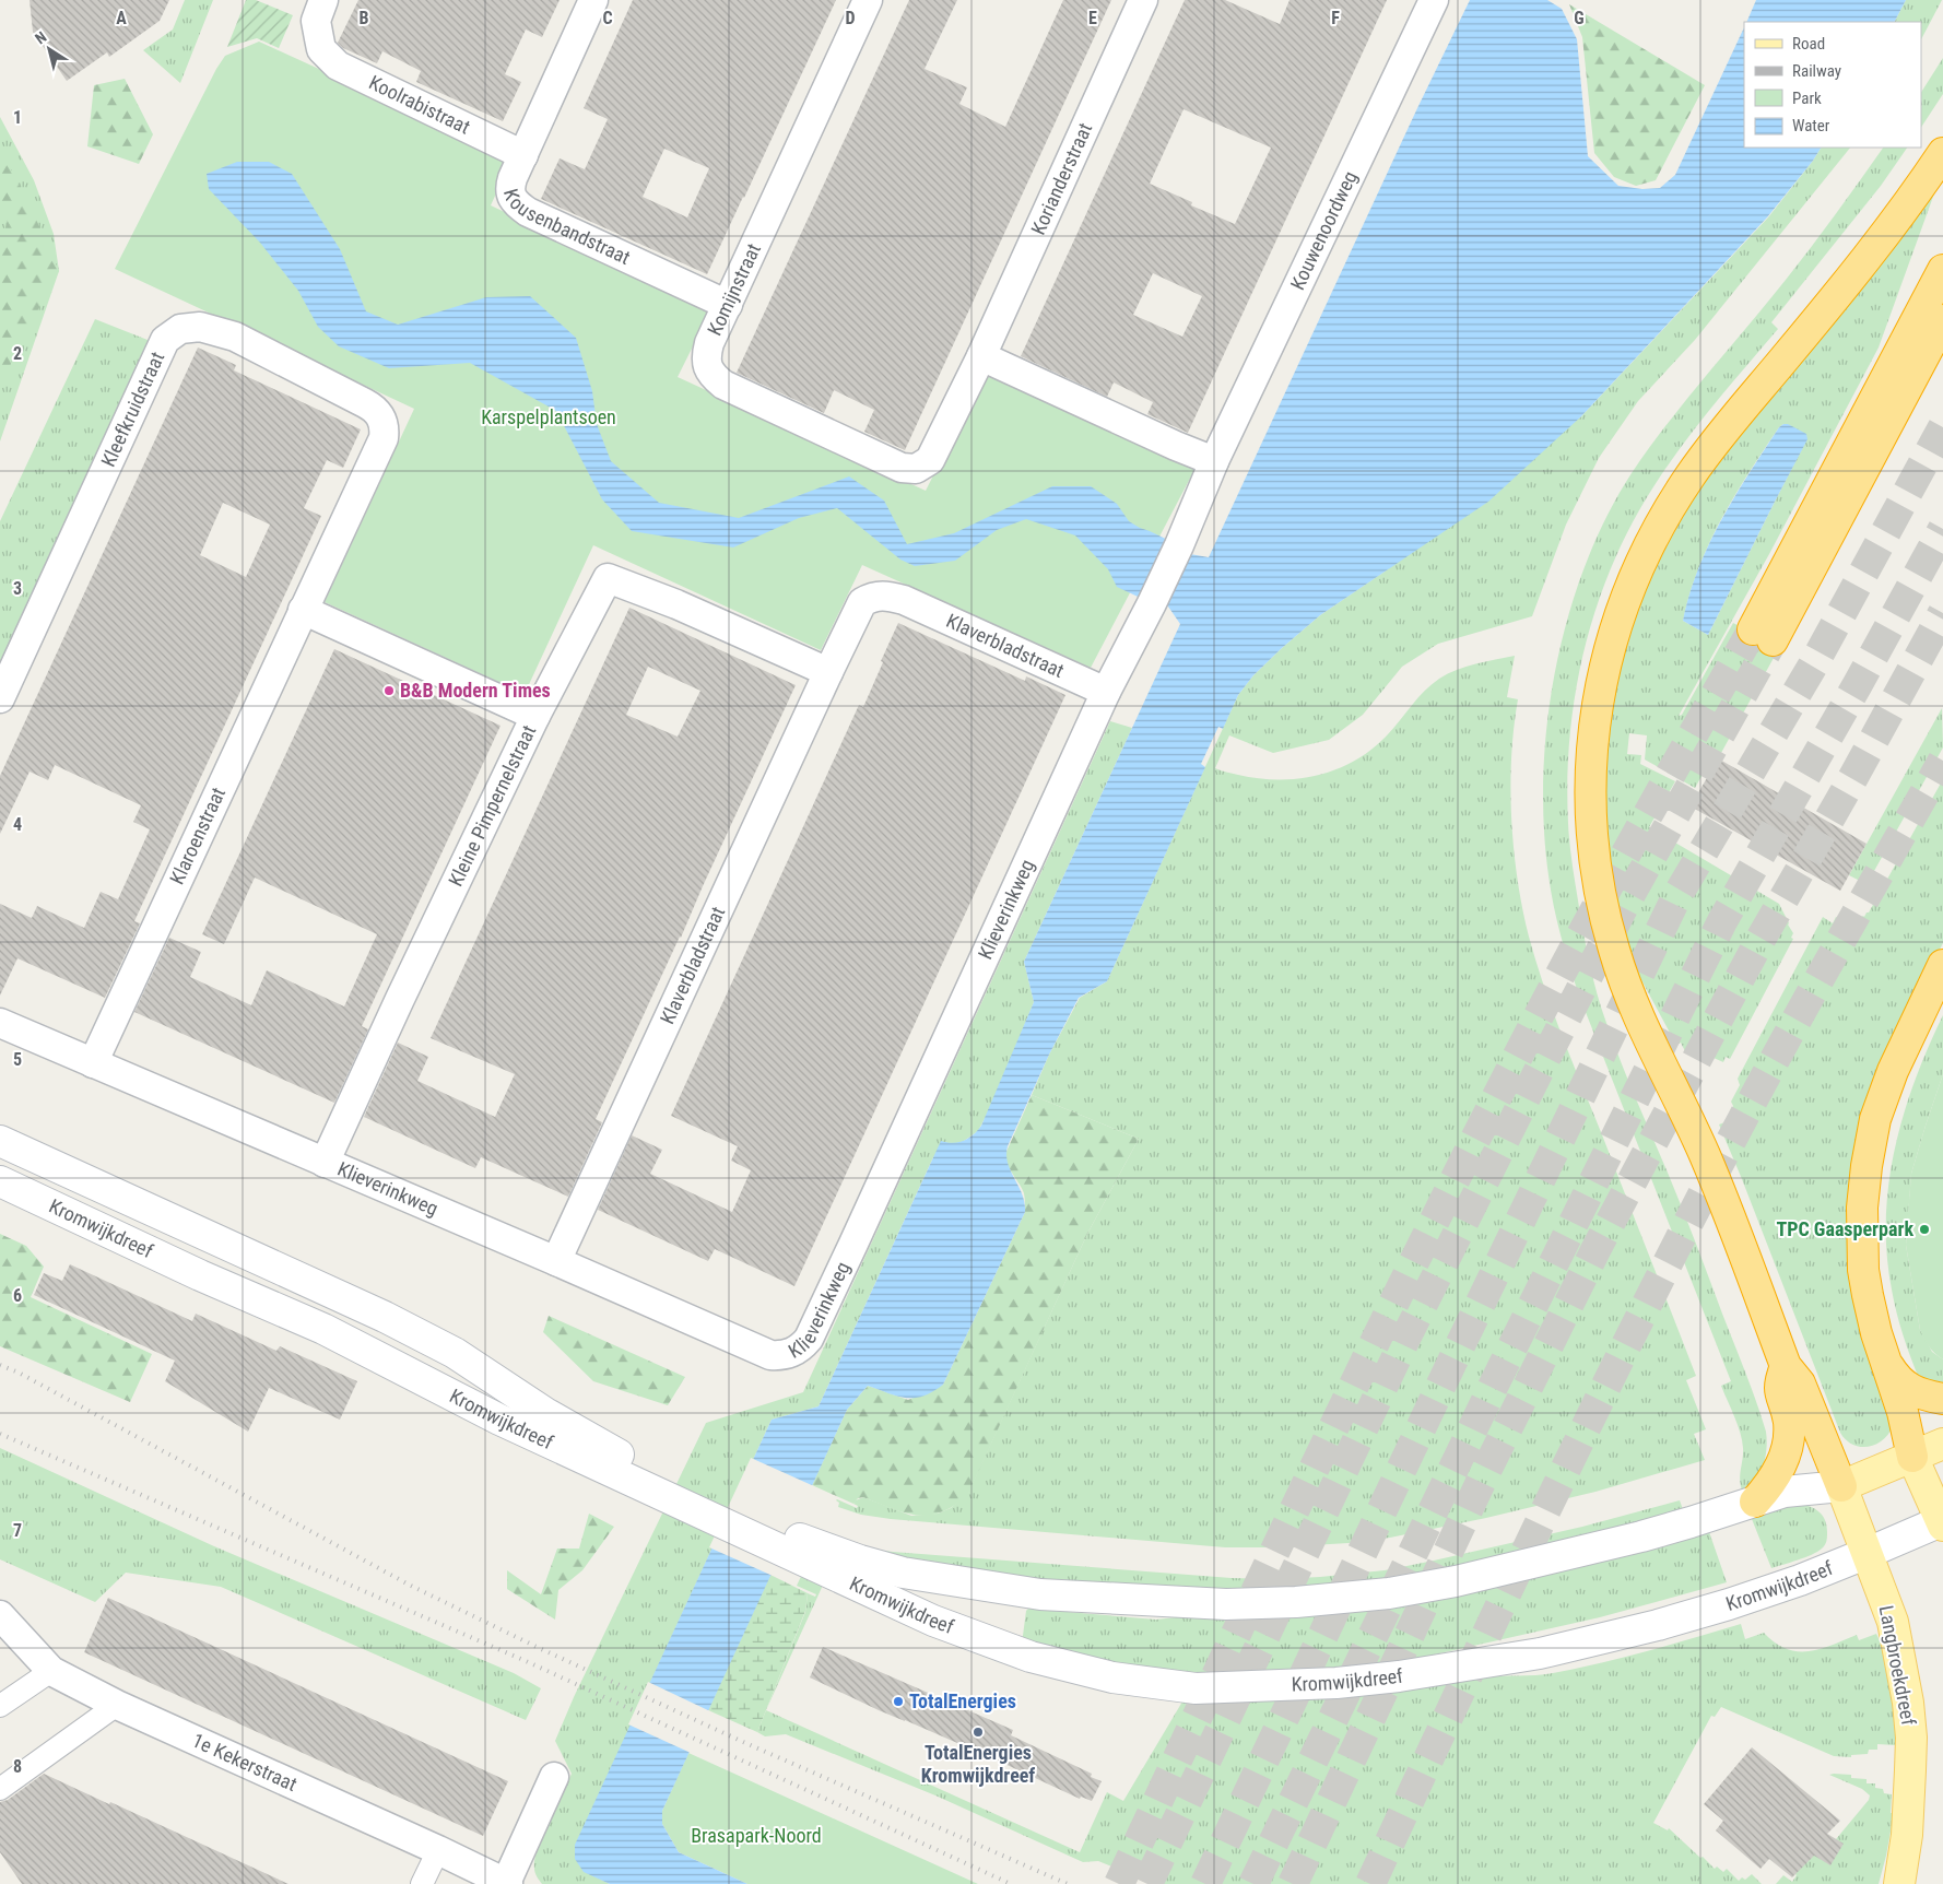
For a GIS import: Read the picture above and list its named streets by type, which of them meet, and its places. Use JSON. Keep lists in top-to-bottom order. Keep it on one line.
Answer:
{"streets":{"main road":["Kromwijkdreef","Langbroekdreef"],"street":["Koolrabistraat","Korianderstraat","Kousenbandstraat","Kouwenoordweg","Komijnstraat","Kleefkruidstraat","Klaverbladstraat","Kleine Pimpernelstraat","Klaroenstraat","Klieverinkweg","1e Kekerstraat"]},"crossings":[["Koolrabistraat","Kousenbandstraat"],["Korianderstraat","Komijnstraat"],["Kousenbandstraat","Komijnstraat"],["Kouwenoordweg","Klieverinkweg"],["Kleefkruidstraat","Klaroenstraat"],["Klaverbladstraat","Kleine Pimpernelstraat"],["Klaverbladstraat","Klieverinkweg"],["Kleine Pimpernelstraat","Klieverinkweg"],["Klaroenstraat","Klieverinkweg"],["Kromwijkdreef","Langbroekdreef"]],"parks":["Karspelplantsoen","Brasapark-Noord"],"places":["B&B Modern Times","TPC Gaasperpark","TotalEnergies","TotalEnergies Kromwijkdreef"],"legend":["Road","Railway","Park","Water"],"north":"top left","grid":{"columns":["A","B","C","D","E","F","G"],"rows":["1","2","3","4","5","6","7","8"]}}
